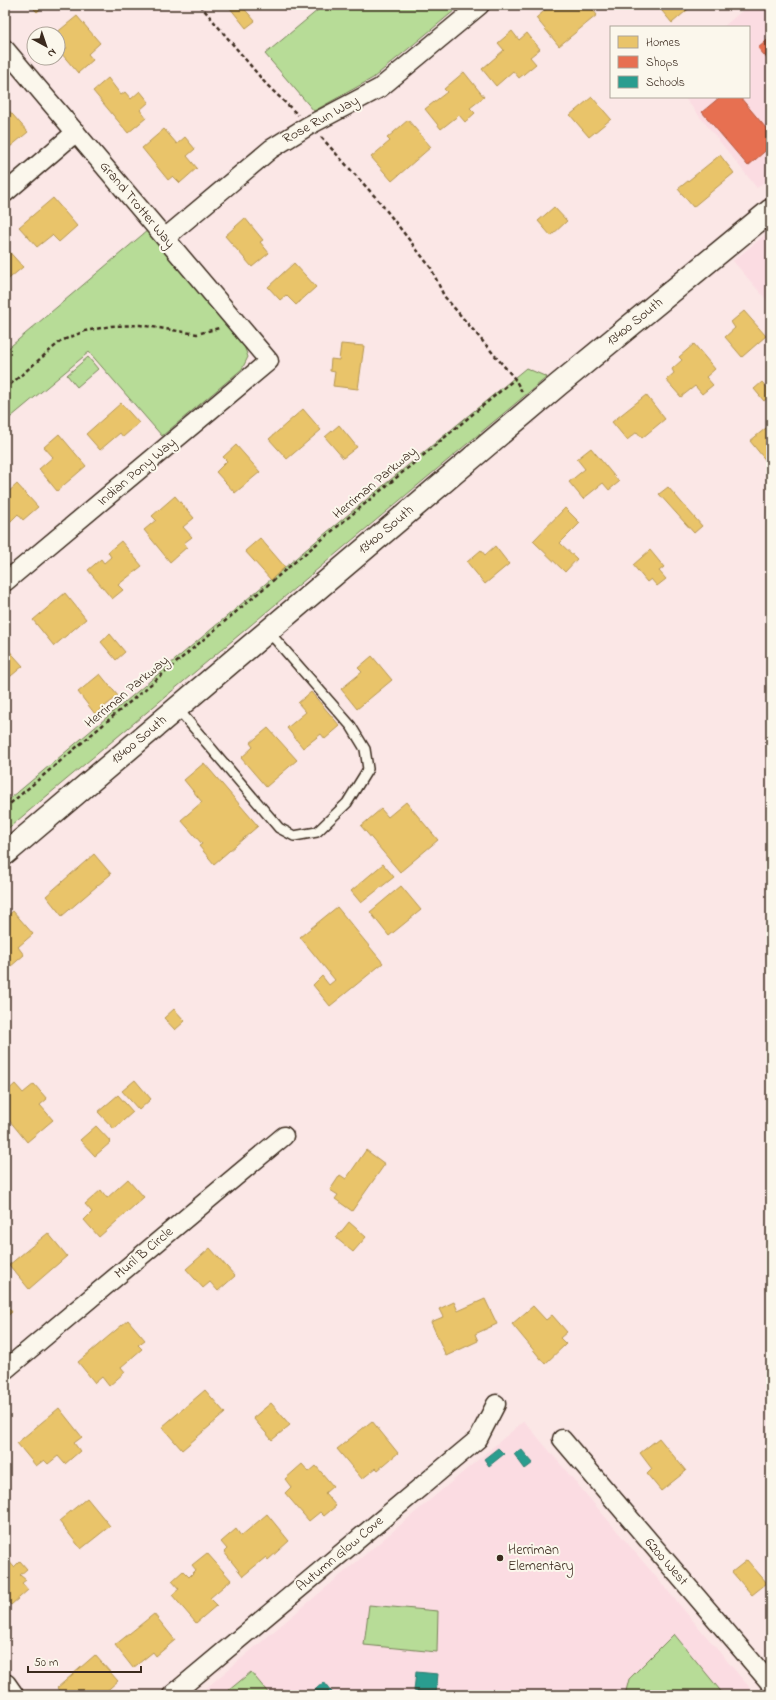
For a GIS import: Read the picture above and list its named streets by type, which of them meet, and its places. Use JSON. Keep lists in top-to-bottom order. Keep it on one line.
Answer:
{"streets":{"main road":["13400 South"],"street":["Rose Run Way","Grand Trotter Way","Indian Pony Way","Muril B Circle","Autumn Glow Cove","6200 West"],"path":["Herriman Parkway"]},"crossings":[["Rose Run Way","Grand Trotter Way"],["Grand Trotter Way","Indian Pony Way"]],"places":["Herriman Elementary"],"legend":["Homes","Shops","Schools"],"scale_bar":"50 m","north":"bottom right"}
